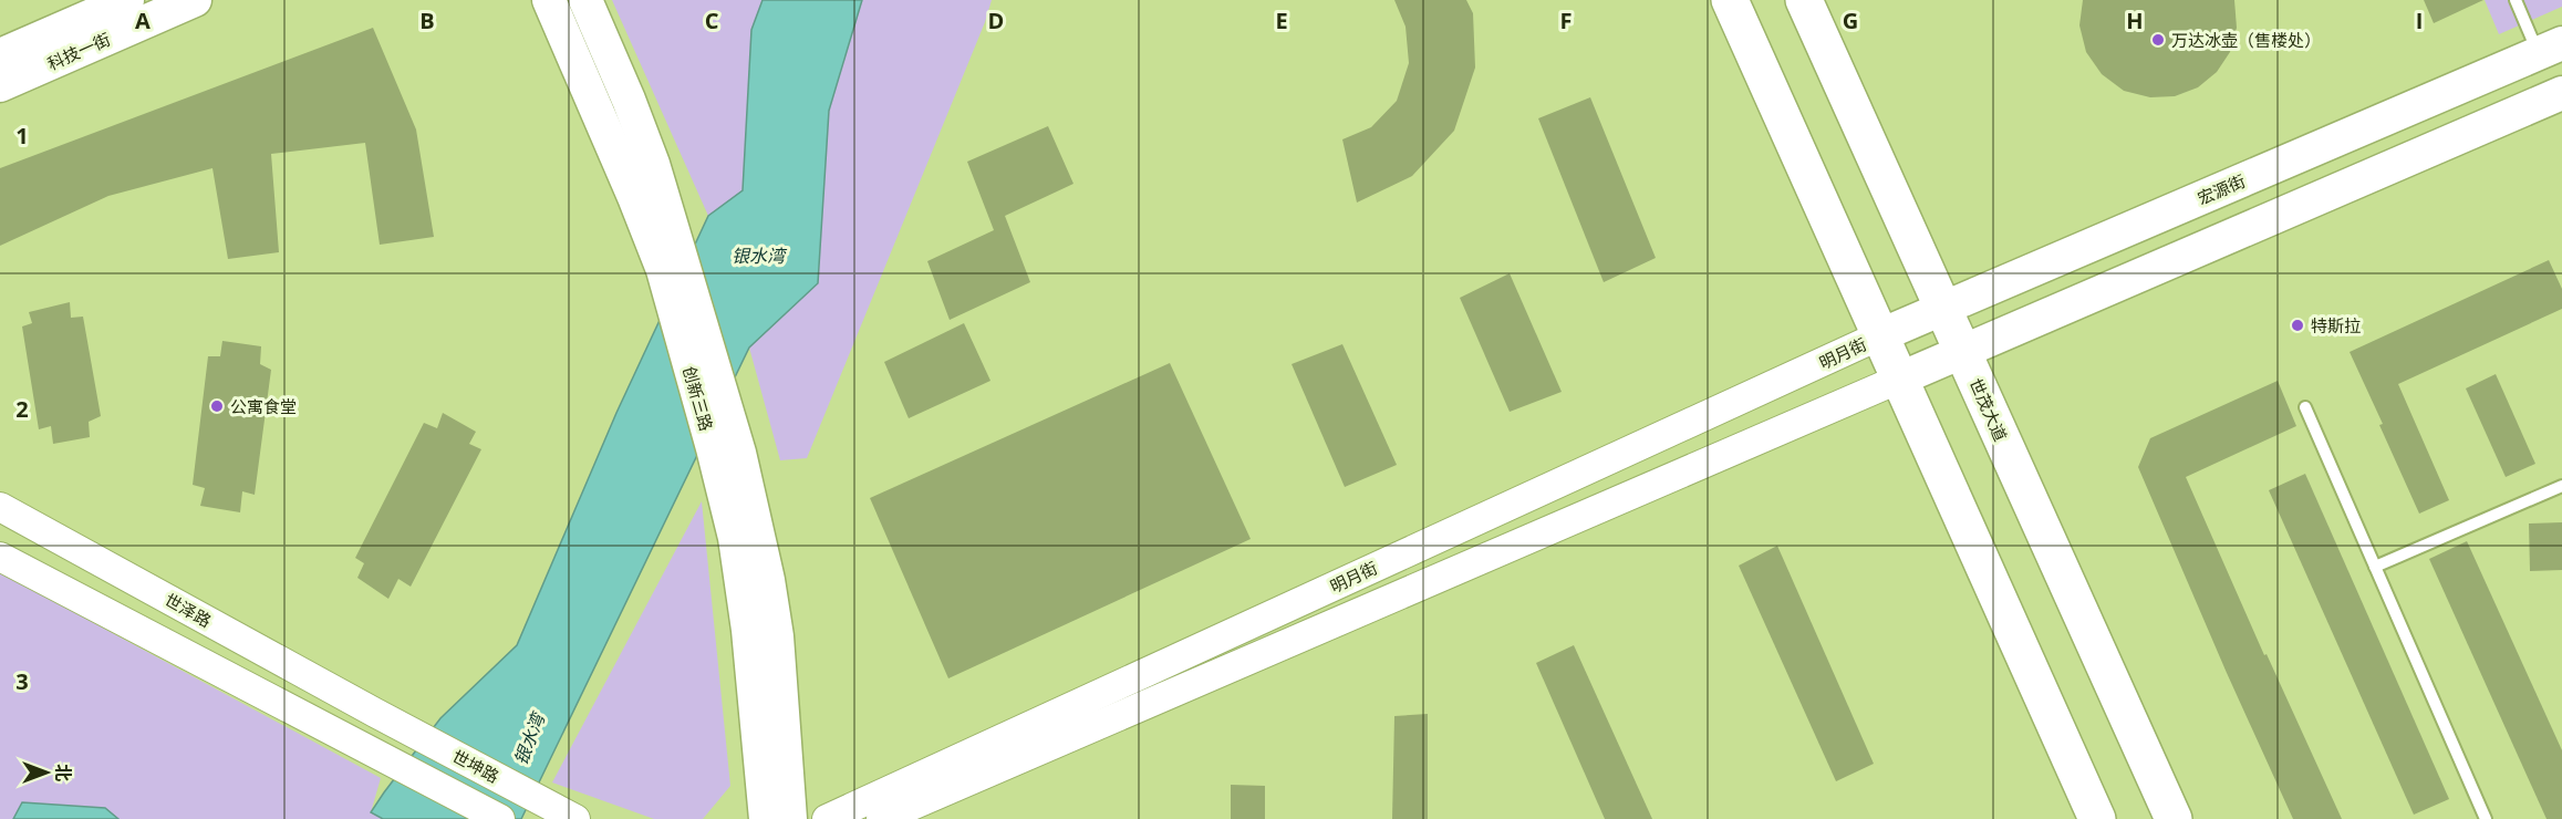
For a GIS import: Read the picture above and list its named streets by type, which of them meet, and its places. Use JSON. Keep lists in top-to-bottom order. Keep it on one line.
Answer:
{"streets":{"main road":["科技一街","宏源街","创新三路","世茂大道"],"street":["明月街","世泽路","世坤路"]},"crossings":[["宏源街","明月街"],["宏源街","世茂大道"],["世泽路","世坤路"]],"water":["银水湾"],"places":["万达冰壶（售楼处）","特斯拉","公寓食堂"],"north":"right","grid":{"columns":["A","B","C","D","E","F","G","H","I"],"rows":["1","2","3"]}}
